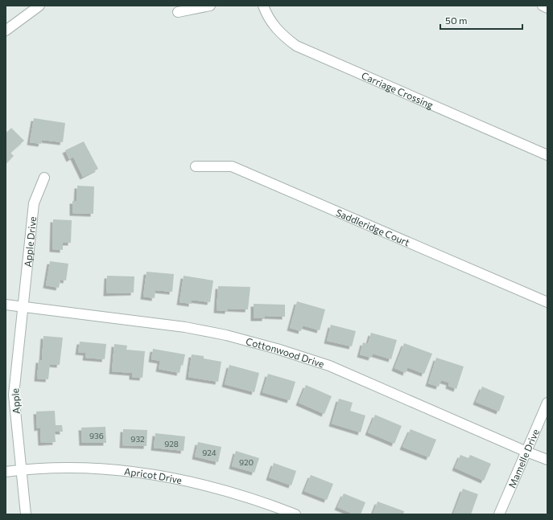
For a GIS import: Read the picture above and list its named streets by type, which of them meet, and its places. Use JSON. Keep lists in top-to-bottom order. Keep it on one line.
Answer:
{"streets":{"street":["Carriage Crossing","Saddleridge Court","Apple Drive","Cottonwood Drive","Apple","Mamelle Drive","Apricot Drive"]},"crossings":[["Apple Drive","Cottonwood Drive"],["Apple Drive","Apple"],["Cottonwood Drive","Apple"],["Cottonwood Drive","Mamelle Drive"],["Apple","Apricot Drive"]],"house_numbers":["936","932","928","924","920"],"scale_bar":"50 m"}
